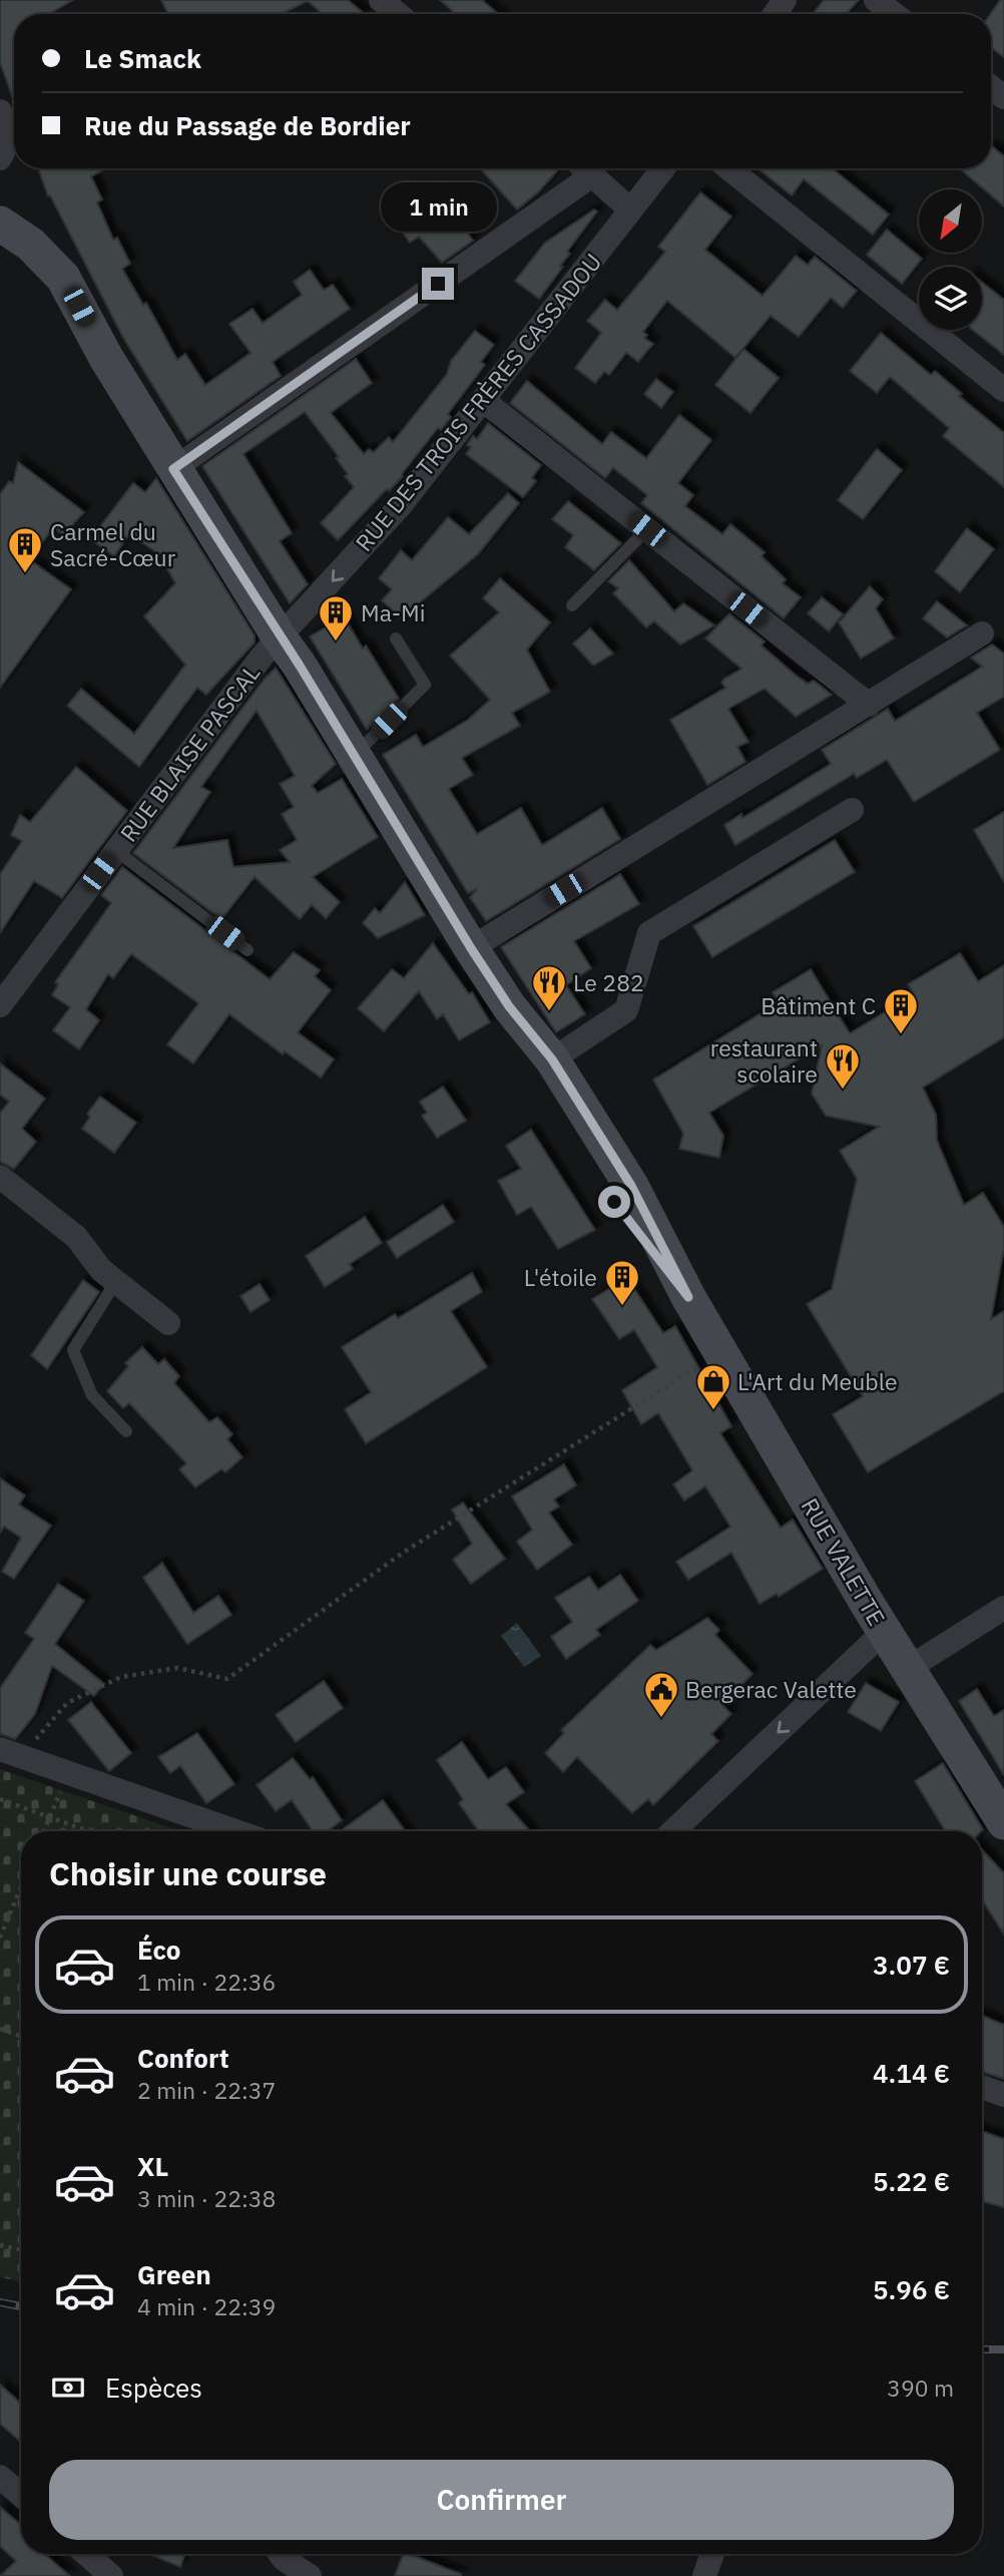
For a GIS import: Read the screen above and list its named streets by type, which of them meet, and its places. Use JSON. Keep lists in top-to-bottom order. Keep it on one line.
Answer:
{"streets":{"main road":["RUE VALETTE"],"street":["RUE DES TROIS FRÈRES CASSADOU","RUE BLAISE PASCAL"]},"crossings":[["RUE DES TROIS FRÈRES CASSADOU","RUE BLAISE PASCAL"],["RUE DES TROIS FRÈRES CASSADOU","RUE VALETTE"],["RUE BLAISE PASCAL","RUE VALETTE"]],"places":{"building":["Carmel du Sacré-Cœur","Ma-Mi","Bâtiment C","L'étoile"],"restaurant":["Le 282","restaurant scolaire"],"shop":["L'Art du Meuble"],"public building":["Bergerac Valette"]},"north":"bottom left","page":{"banner":["Le Smack","Rue du Passage de Bordier"],"bubble":"1 min","heading":"Choisir une course","list":[{"name":"Éco","note":"1 min · 22:36","value":"3.07 €"},{"name":"Confort","note":"2 min · 22:37","value":"4.14 €"},{"name":"XL","note":"3 min · 22:38","value":"5.22 €"},{"name":"Green","note":"4 min · 22:39","value":"5.96 €"}],"pay":["Espèces","390 m"],"buttons":"Confirmer"}}
